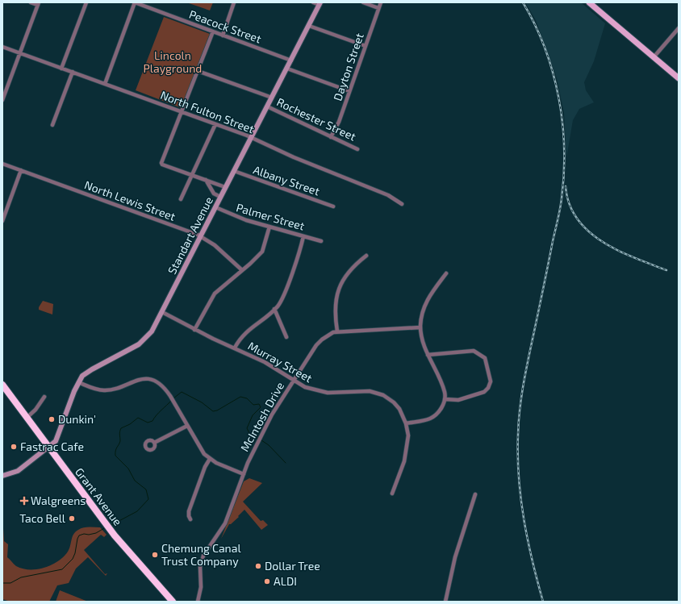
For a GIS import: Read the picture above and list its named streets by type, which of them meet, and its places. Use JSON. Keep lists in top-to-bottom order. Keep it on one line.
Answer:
{"streets":{"highway":["Grant Avenue"],"street":["Peacock Street","Dayton Street","North Fulton Street","Rochester Street","Albany Street","North Lewis Street","Palmer Street","Standart Avenue","Murray Street","McIntosh Drive"]},"crossings":[["Peacock Street","Standart Avenue"],["Dayton Street","Rochester Street"],["North Fulton Street","Standart Avenue"],["Rochester Street","Standart Avenue"],["Albany Street","Standart Avenue"],["North Lewis Street","Standart Avenue"],["Palmer Street","Standart Avenue"],["Standart Avenue","Murray Street"],["Standart Avenue","Grant Avenue"],["Murray Street","McIntosh Drive"]],"parks":["Lincoln Playground"],"places":{"other":["Dunkin'","Fastrac Cafe","Taco Bell","Chemung Canal Trust Company","Dollar Tree","ALDI"],"health":["Walgreens"]}}
